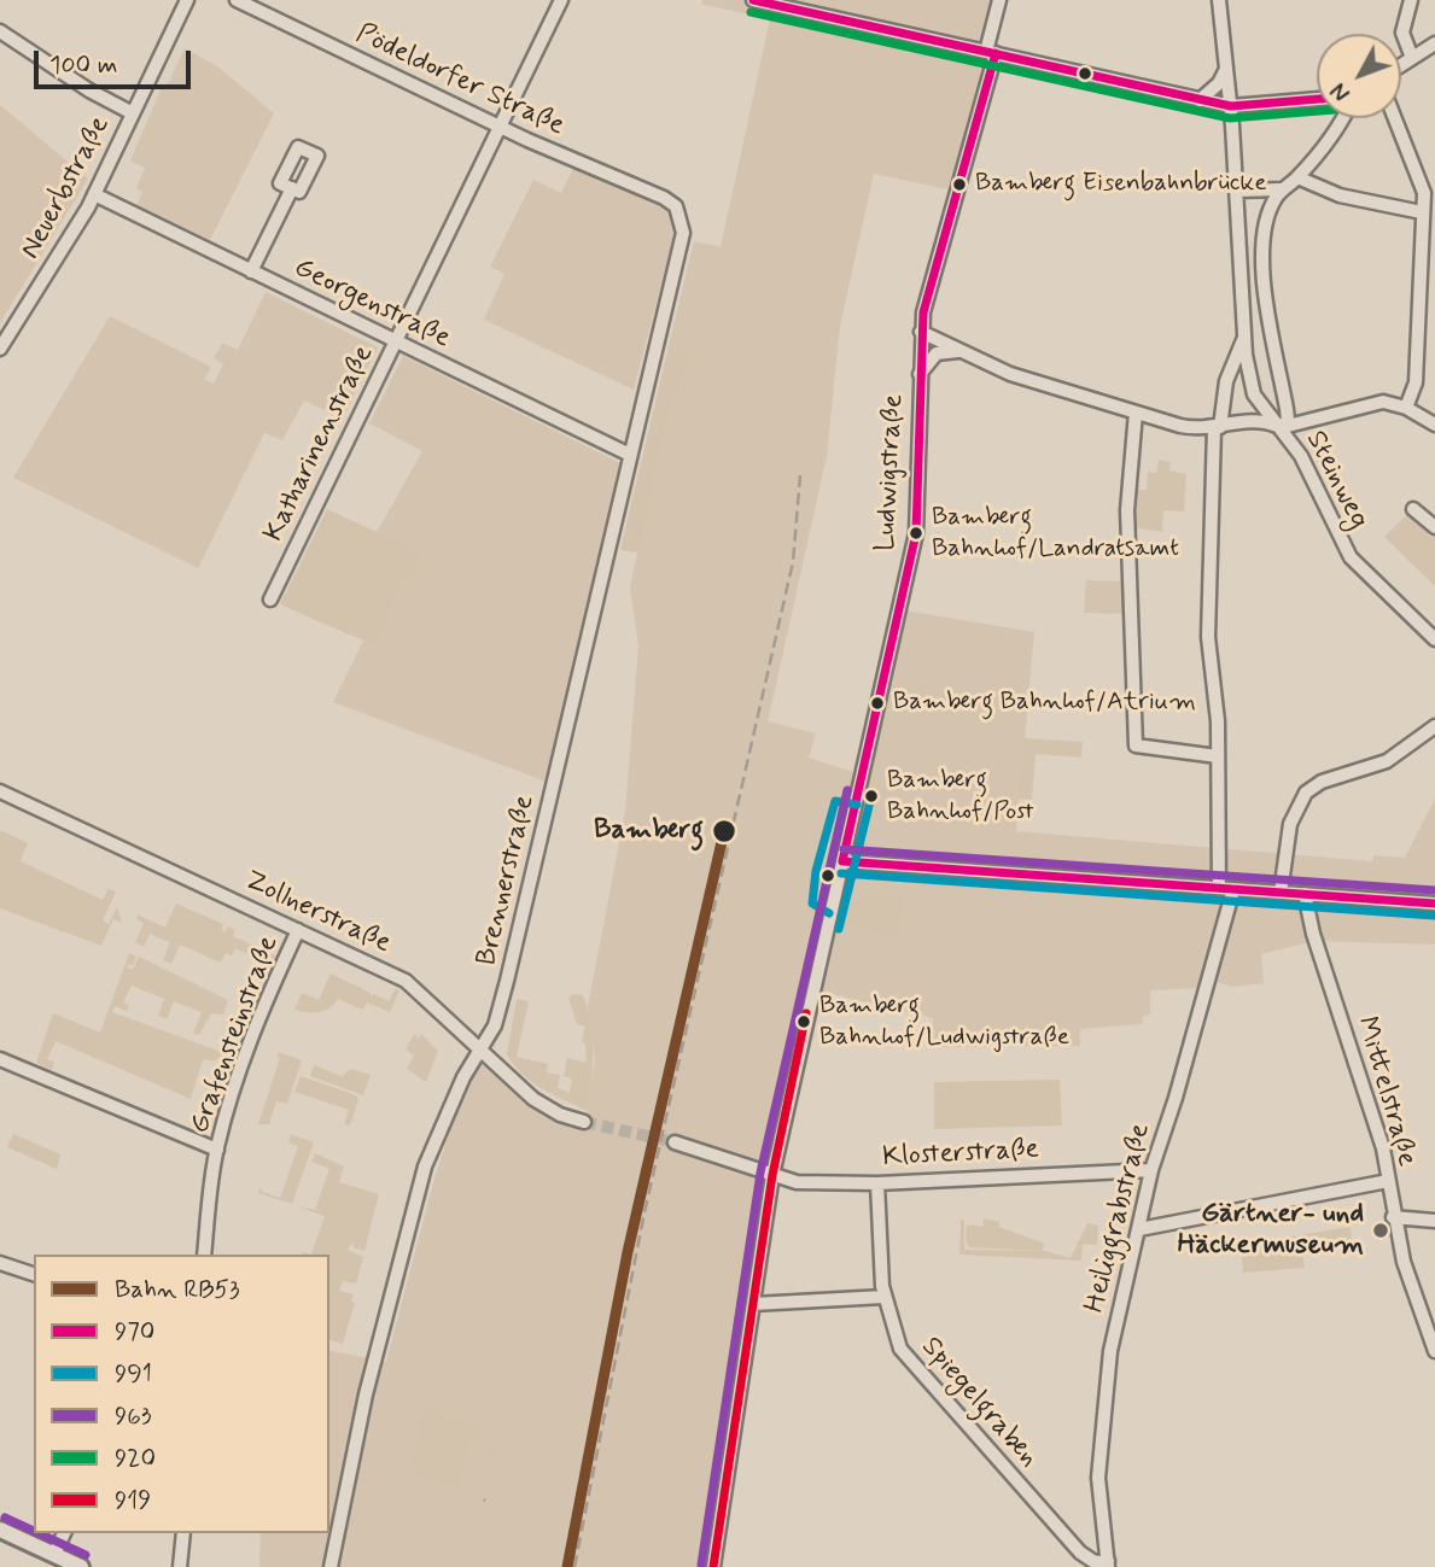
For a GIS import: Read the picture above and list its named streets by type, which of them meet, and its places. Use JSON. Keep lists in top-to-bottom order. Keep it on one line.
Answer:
{"streets":{"street":["Pödeldorfer Straße","Neuerbstraße","Georgenstraße","Katharinenstraße","Ludwigstraße","Steinweg","Brennerstraße","Zollnerstraße","Grafensteinstraße","Mittelstraße","Klosterstraße","Heiliggrabstraße","Spiegelgraben"]},"crossings":[["Pödeldorfer Straße","Katharinenstraße"],["Pödeldorfer Straße","Brennerstraße"],["Neuerbstraße","Georgenstraße"],["Georgenstraße","Katharinenstraße"],["Georgenstraße","Brennerstraße"],["Ludwigstraße","Steinweg"],["Ludwigstraße","Klosterstraße"],["Brennerstraße","Zollnerstraße"],["Zollnerstraße","Grafensteinstraße"],["Klosterstraße","Heiliggrabstraße"],["Klosterstraße","Spiegelgraben"],["Heiliggrabstraße","Spiegelgraben"]],"places":["Bamberg Eisenbahnbrücke","Bamberg Bahnhof/Landratsamt","Bamberg Bahnhof/Atrium","Bamberg Bahnhof/Post","Bamberg","Bamberg Bahnhof/Ludwigstraße","Gärtner- und Häckermuseum"],"lines":["transit line 970","transit line 920","transit line 963","transit line 991","rail line RB53","transit line 919"],"legend":["Bahn RB53","970","991","963","920","919"],"scale_bar":"100 m","north":"bottom left"}
